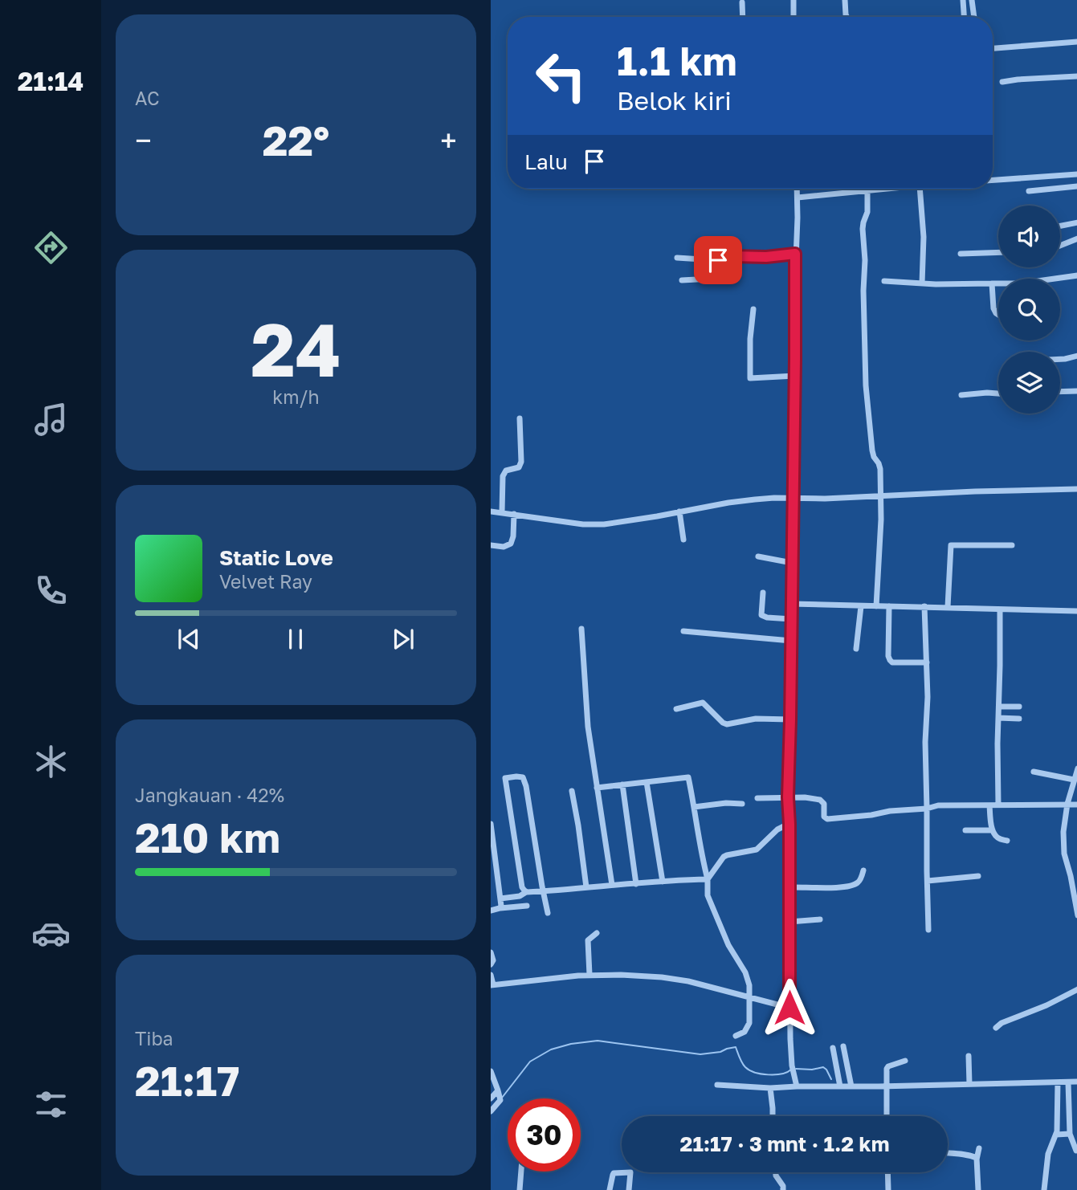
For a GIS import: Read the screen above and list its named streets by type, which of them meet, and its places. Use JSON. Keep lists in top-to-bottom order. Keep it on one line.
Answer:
{"page":{"tabs":"21:14","tile":["AC",["24","km/h"],["Jangkauan · 42%","210 km"],["Tiba","21:17"]],"turn":["1.1 km","Belok kiri"],"heat":["−","22°","+"],"then":"Lalu","song":["Static Love","Velvet Ray"],"limit":"30","trip":"21:17 · 3 mnt · 1.2 km"}}
